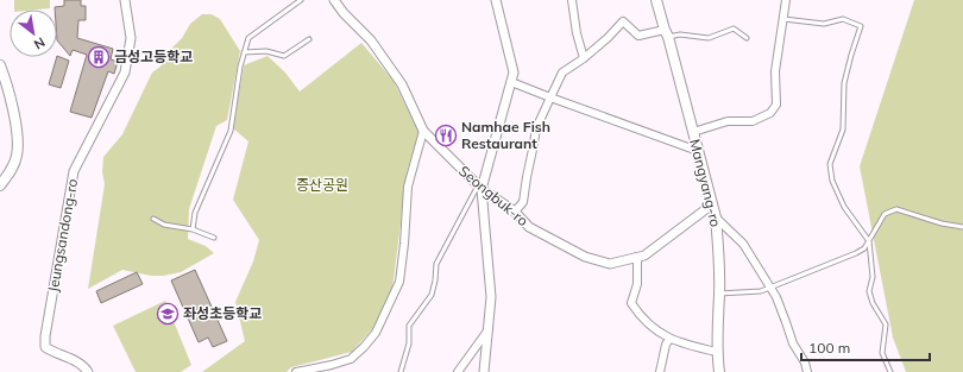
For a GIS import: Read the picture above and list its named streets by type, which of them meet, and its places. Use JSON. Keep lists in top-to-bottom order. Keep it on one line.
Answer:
{"streets":{"main road":["Mangyang-ro"],"street":["Seongbuk-ro","Jeungsandong-ro"]},"crossings":[["Mangyang-ro","Seongbuk-ro"]],"parks":["증산공원"],"places":{"building":["금성고등학교"],"restaurant":["Namhae Fish Restaurant"],"school or university":["좌성초등학교"]},"scale_bar":"100 m","north":"bottom right"}
